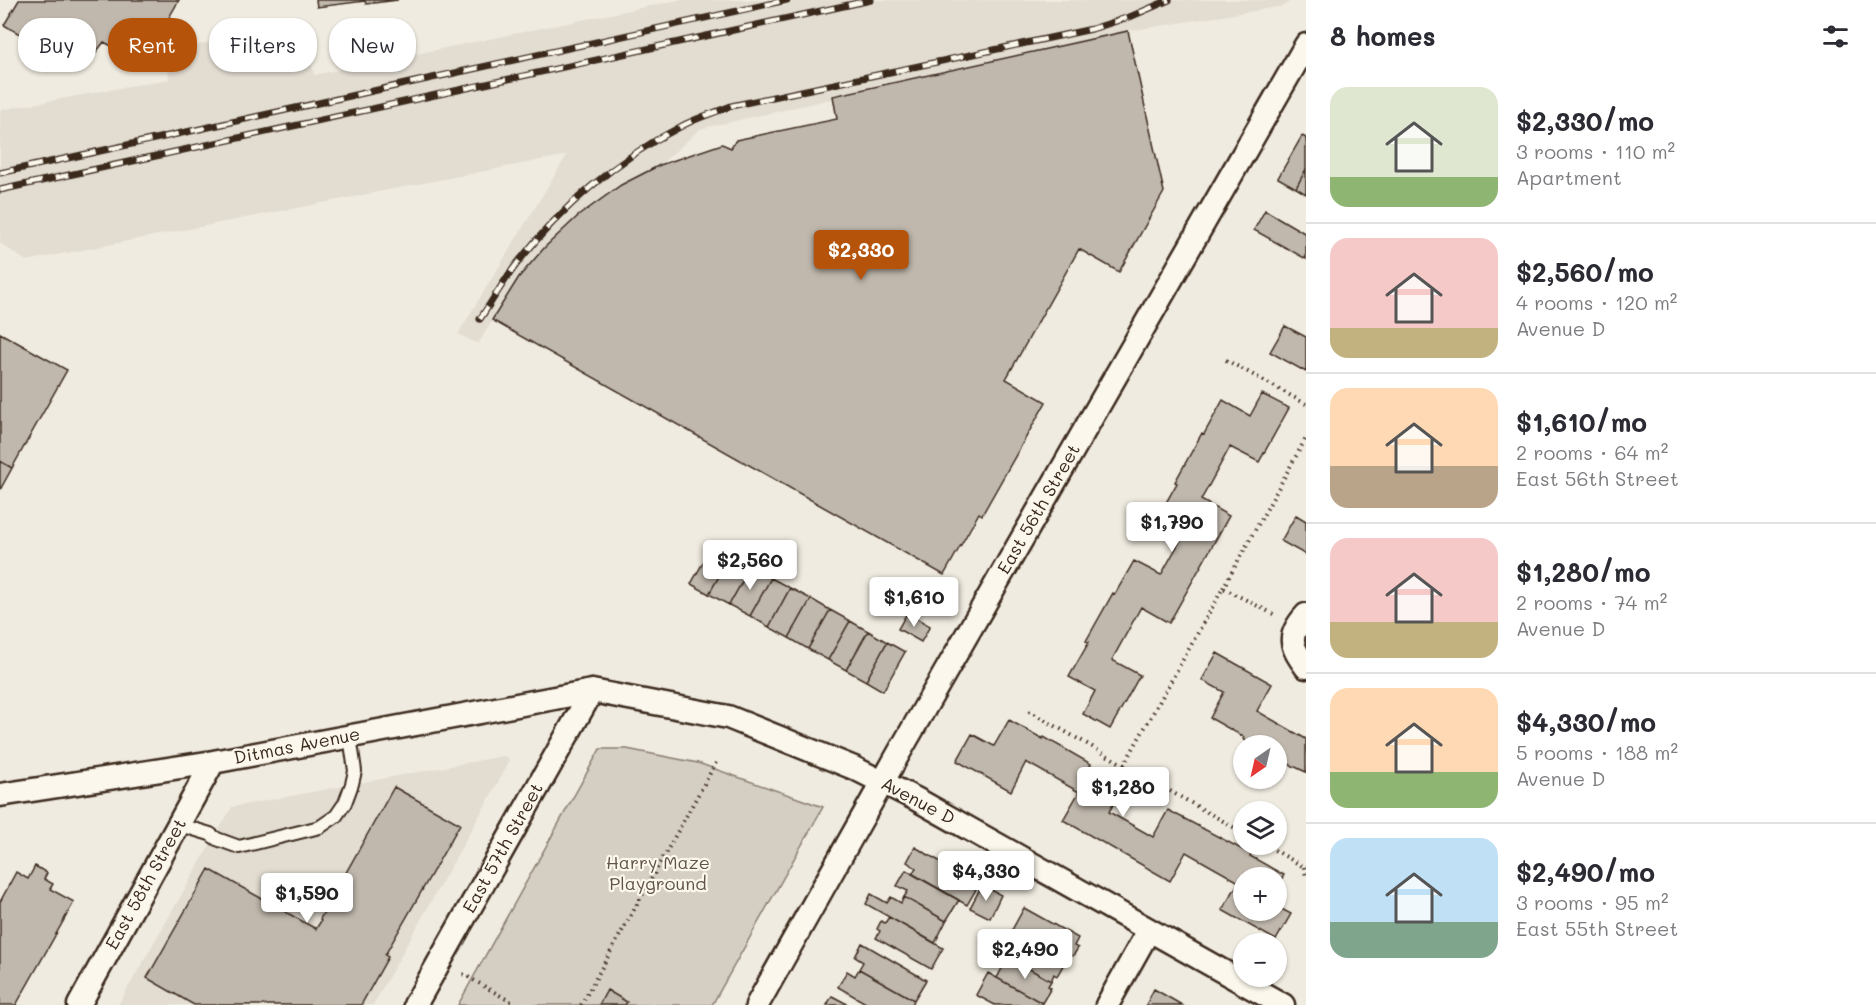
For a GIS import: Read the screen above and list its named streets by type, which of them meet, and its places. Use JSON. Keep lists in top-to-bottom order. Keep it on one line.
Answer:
{"streets":{"street":["East 56th Street","Ditmas Avenue","Avenue D","East 57th Street","East 58th Street"]},"crossings":[["East 56th Street","Avenue D"],["Ditmas Avenue","Avenue D"],["Ditmas Avenue","East 57th Street"],["Ditmas Avenue","East 58th Street"],["Avenue D","East 57th Street"]],"parks":["Harry Maze Playground"],"north":"bottom left","page":{"heading":"8 homes","chip":["Buy","Rent","Filters","New"],"list":[{"name":"$2,330/mo","note":"3 rooms · 110 m² · Apartment"},{"name":"$2,560/mo","note":"4 rooms · 120 m² · Avenue D"},{"name":"$1,610/mo","note":"2 rooms · 64 m² · East 56th Street"},{"name":"$1,280/mo","note":"2 rooms · 74 m² · Avenue D"},{"name":"$4,330/mo","note":"5 rooms · 188 m² · Avenue D"},{"name":"$2,490/mo","note":"3 rooms · 95 m² · East 55th Street"}],"price":["$2,330","$1,790","$2,560","$1,610","$1,280","$4,330","$1,590","$2,490"],"map_buttons":["+","−"]}}
